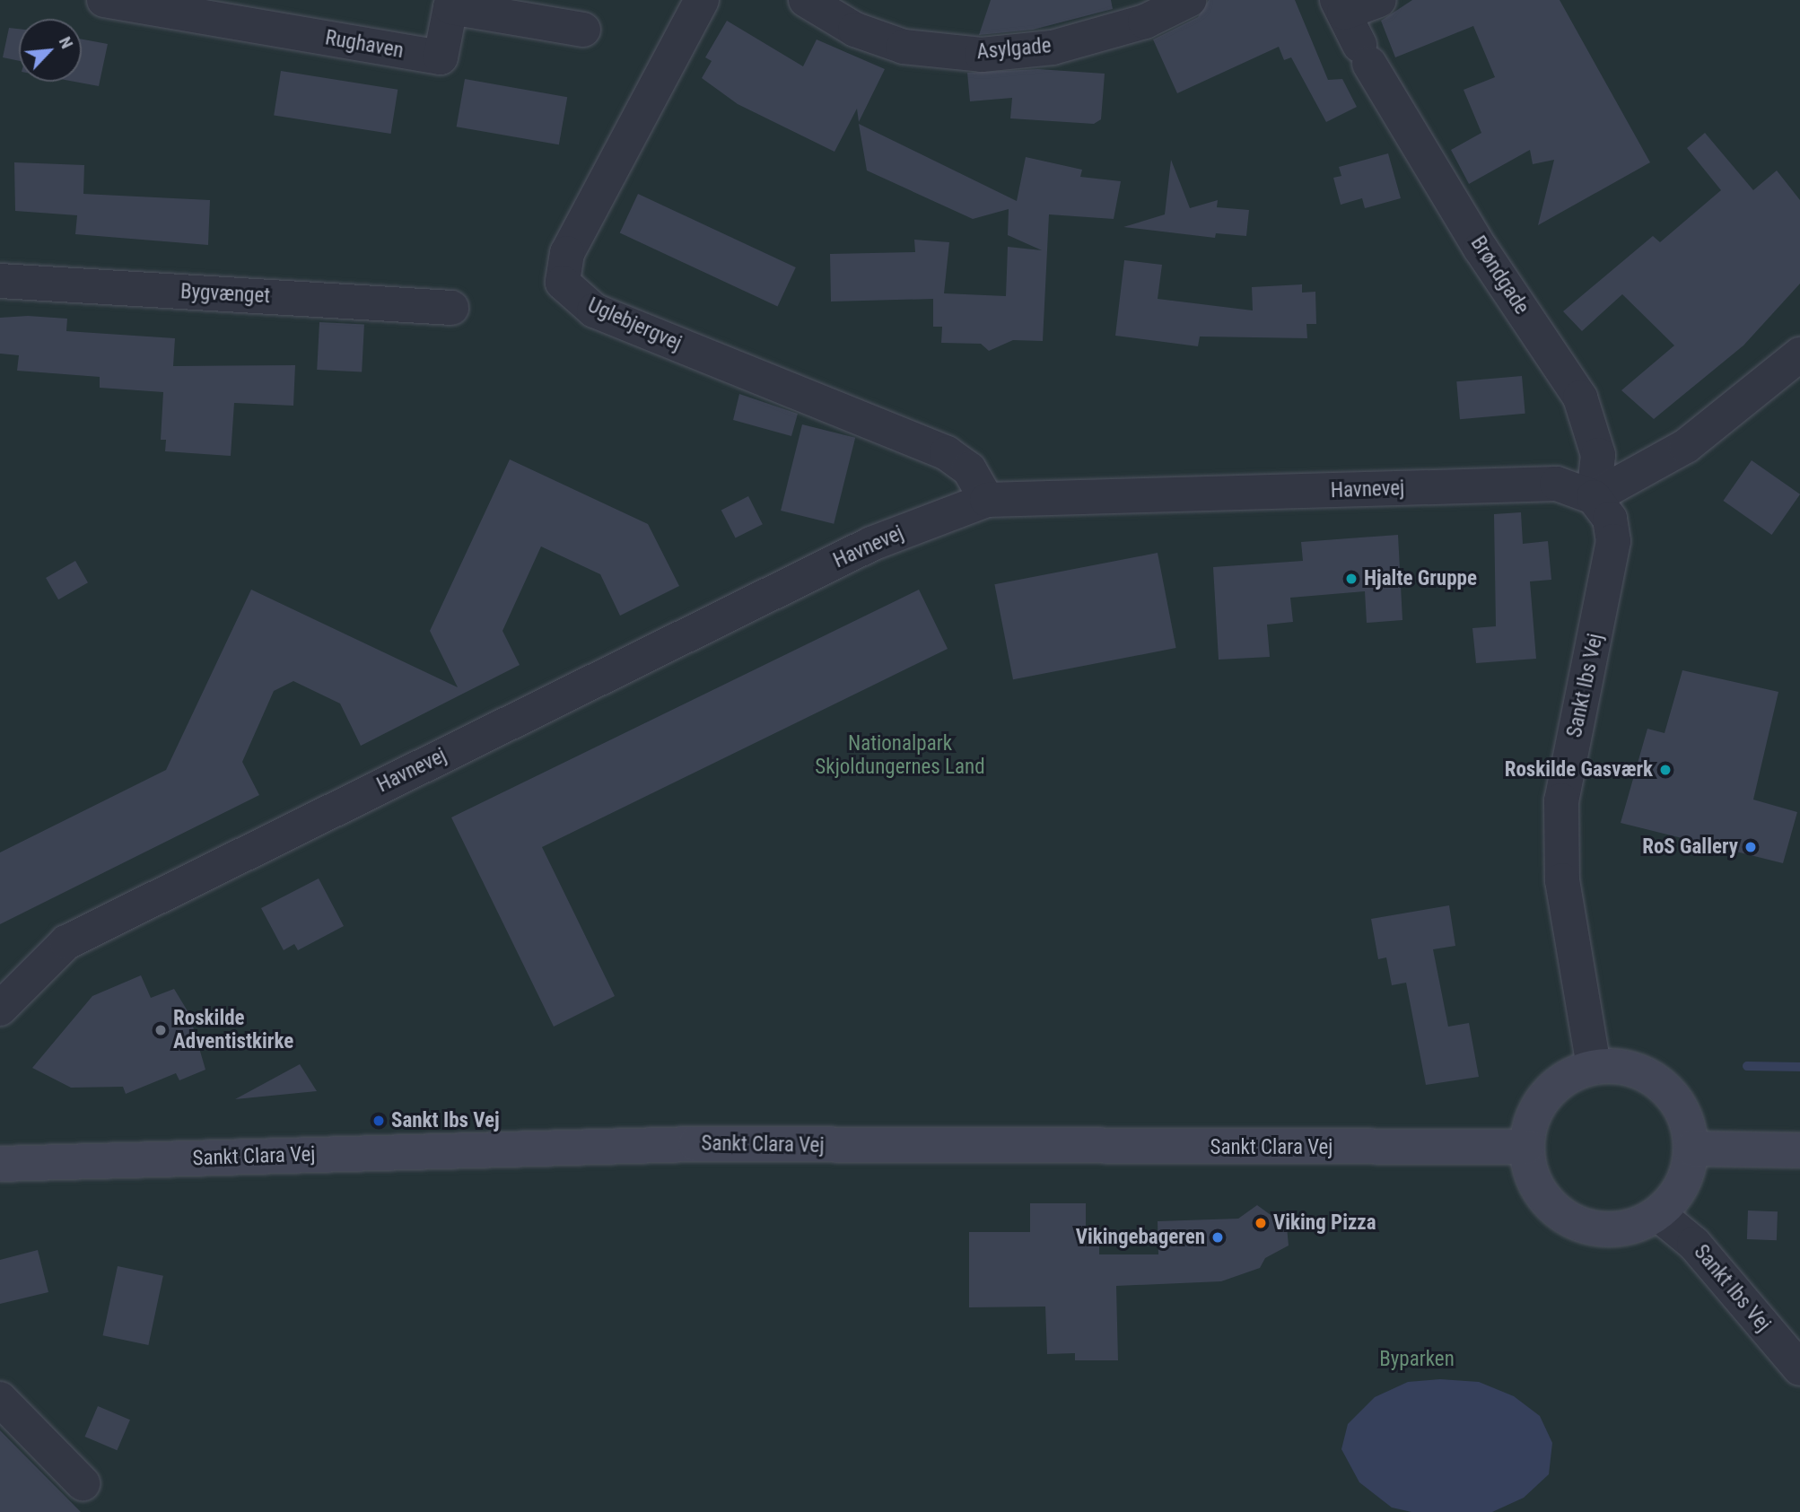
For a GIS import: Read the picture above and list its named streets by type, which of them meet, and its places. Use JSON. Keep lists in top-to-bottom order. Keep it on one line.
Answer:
{"streets":{"main road":["Sankt Clara Vej"],"street":["Rughaven","Asylgade","Brøndgade","Bygvænget","Uglebjergvej","Havnevej","Sankt Ibs Vej"]},"crossings":[["Brøndgade","Havnevej"],["Brøndgade","Sankt Ibs Vej"],["Uglebjergvej","Havnevej"],["Havnevej","Sankt Ibs Vej"],["Sankt Ibs Vej","Sankt Clara Vej"]],"parks":["Nationalpark Skjoldungernes Land","Byparken"],"places":["Hjalte Gruppe","Roskilde Gasværk","RoS Gallery","Roskilde Adventistkirke","Sankt Ibs Vej","Viking Pizza","Vikingebageren"],"north":"top right"}
